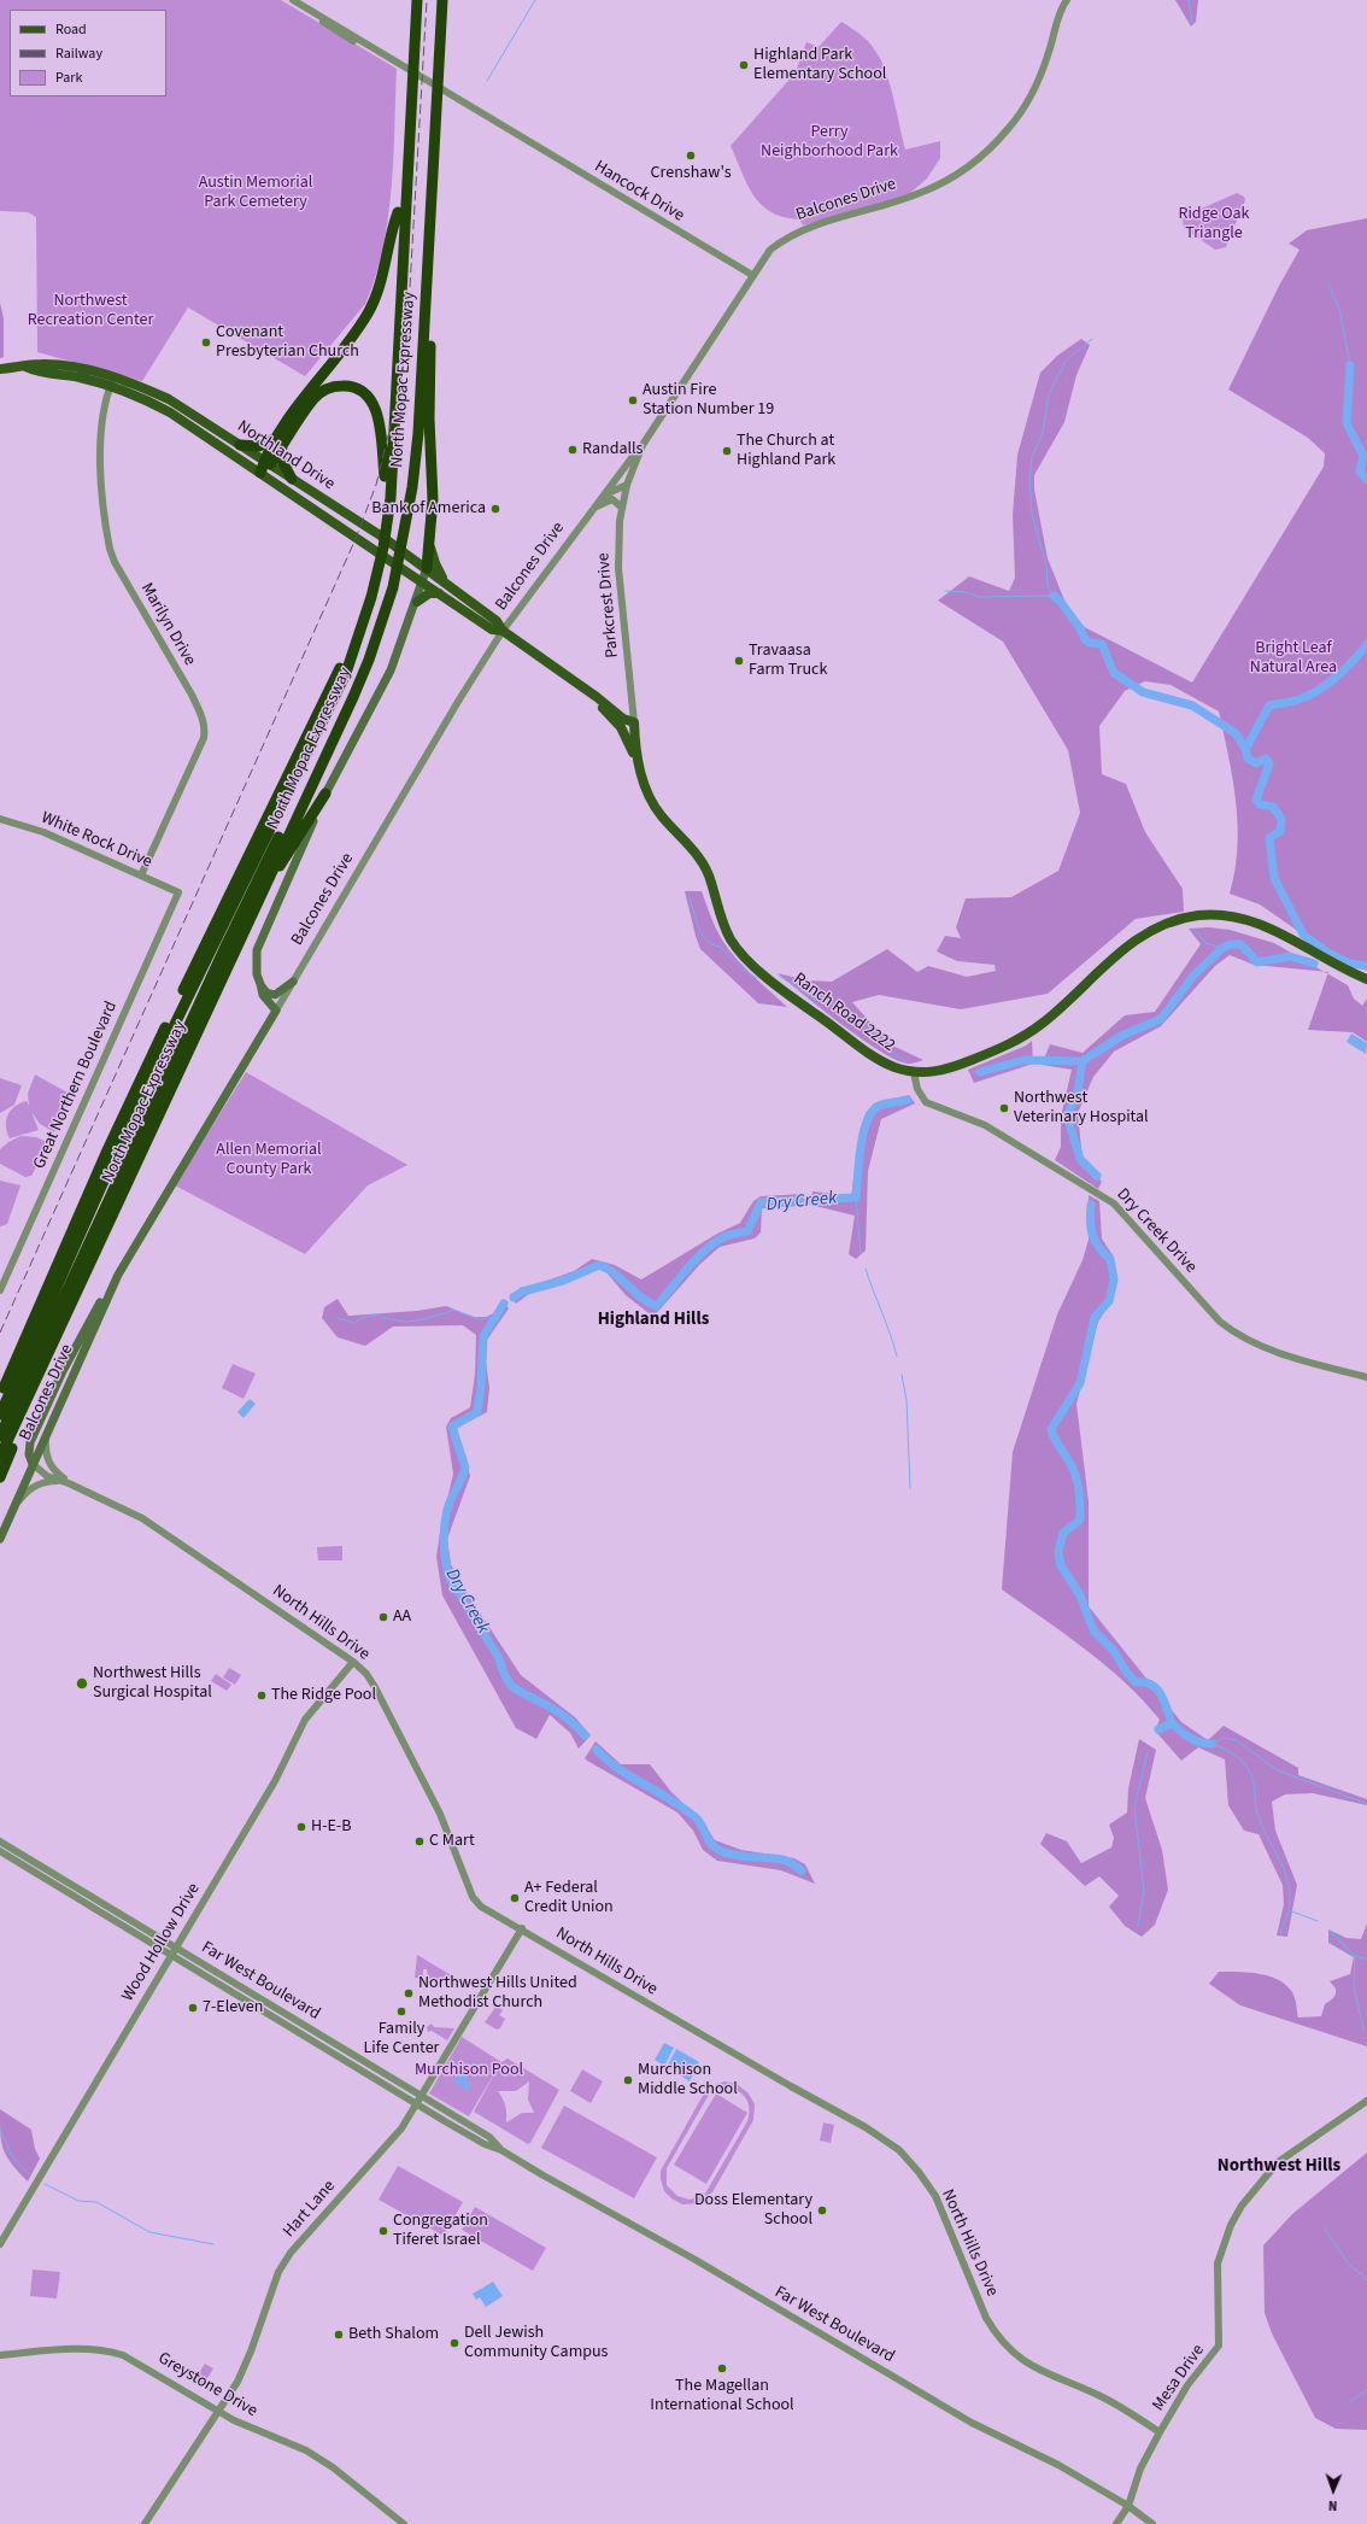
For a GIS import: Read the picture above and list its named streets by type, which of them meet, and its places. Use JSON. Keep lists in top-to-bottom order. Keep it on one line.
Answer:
{"streets":{"highway":["North Mopac Expressway"],"main road":["Balcones Drive","Northland Drive","Ranch Road 2222"],"street":["Hancock Drive","Parkcrest Drive","Marilyn Drive","White Rock Drive","Great Northern Boulevard","Dry Creek Drive","North Hills Drive","Wood Hollow Drive","Far West Boulevard","Hart Lane","Mesa Drive","Greystone Drive"]},"crossings":[["Hancock Drive","Balcones Drive"],["Balcones Drive","Northland Drive"],["Balcones Drive","Parkcrest Drive"],["Balcones Drive","North Hills Drive"],["Northland Drive","Parkcrest Drive"],["Northland Drive","Marilyn Drive"],["Northland Drive","Ranch Road 2222"],["Parkcrest Drive","Ranch Road 2222"],["Marilyn Drive","White Rock Drive"],["White Rock Drive","Great Northern Boulevard"],["Ranch Road 2222","Dry Creek Drive"],["North Hills Drive","Wood Hollow Drive"],["North Hills Drive","Hart Lane"],["North Hills Drive","Mesa Drive"],["Wood Hollow Drive","Far West Boulevard"],["Far West Boulevard","Hart Lane"],["Far West Boulevard","Mesa Drive"],["Hart Lane","Greystone Drive"]],"districts":["Highland Hills","Northwest Hills"],"water":["Dry Creek"],"parks":["Perry Neighborhood Park","Austin Memorial Park Cemetery","Ridge Oak Triangle","Northwest Recreation Center","Bright Leaf Natural Area","Allen Memorial County Park","Murchison Pool"],"places":["Highland Park Elementary School","Crenshaw's","Covenant Presbyterian Church","Austin Fire Station Number 19","Randalls","The Church at Highland Park","Bank of America","Travaasa Farm Truck","Northwest Veterinary Hospital","AA","Northwest Hills Surgical Hospital","The Ridge Pool","H-E-B","C Mart","A+ Federal Credit Union","Northwest Hills United Methodist Church","7-Eleven","Family Life Center","Murchison Middle School","Doss Elementary School","Congregation Tiferet Israel","Beth Shalom","Dell Jewish Community Campus","The Magellan International School"],"legend":["Road","Railway","Park"],"north":"bottom"}
